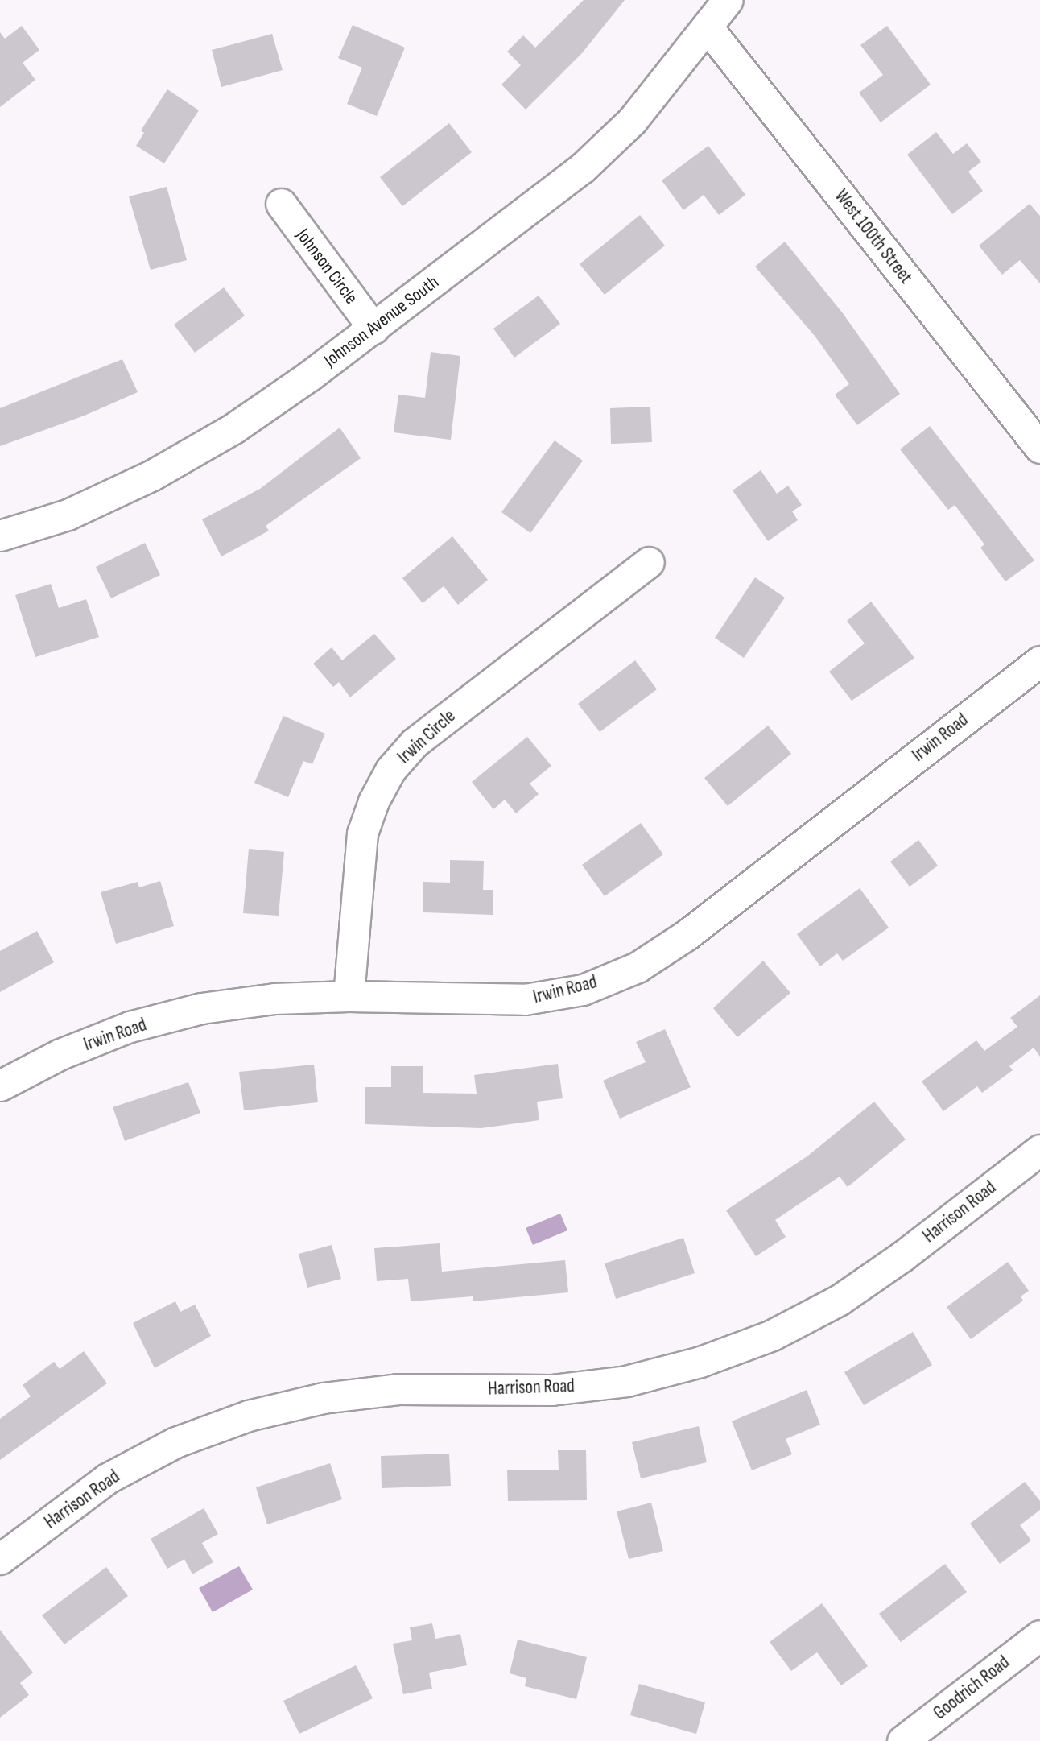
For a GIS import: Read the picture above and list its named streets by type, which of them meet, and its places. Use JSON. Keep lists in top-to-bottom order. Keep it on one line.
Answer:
{"streets":{"street":["West 100th Street","Johnson Circle","Johnson Avenue South","Irwin Circle","Irwin Road","Harrison Road","Goodrich Road"]},"crossings":[["West 100th Street","Johnson Avenue South"],["Johnson Circle","Johnson Avenue South"],["Irwin Circle","Irwin Road"]]}
